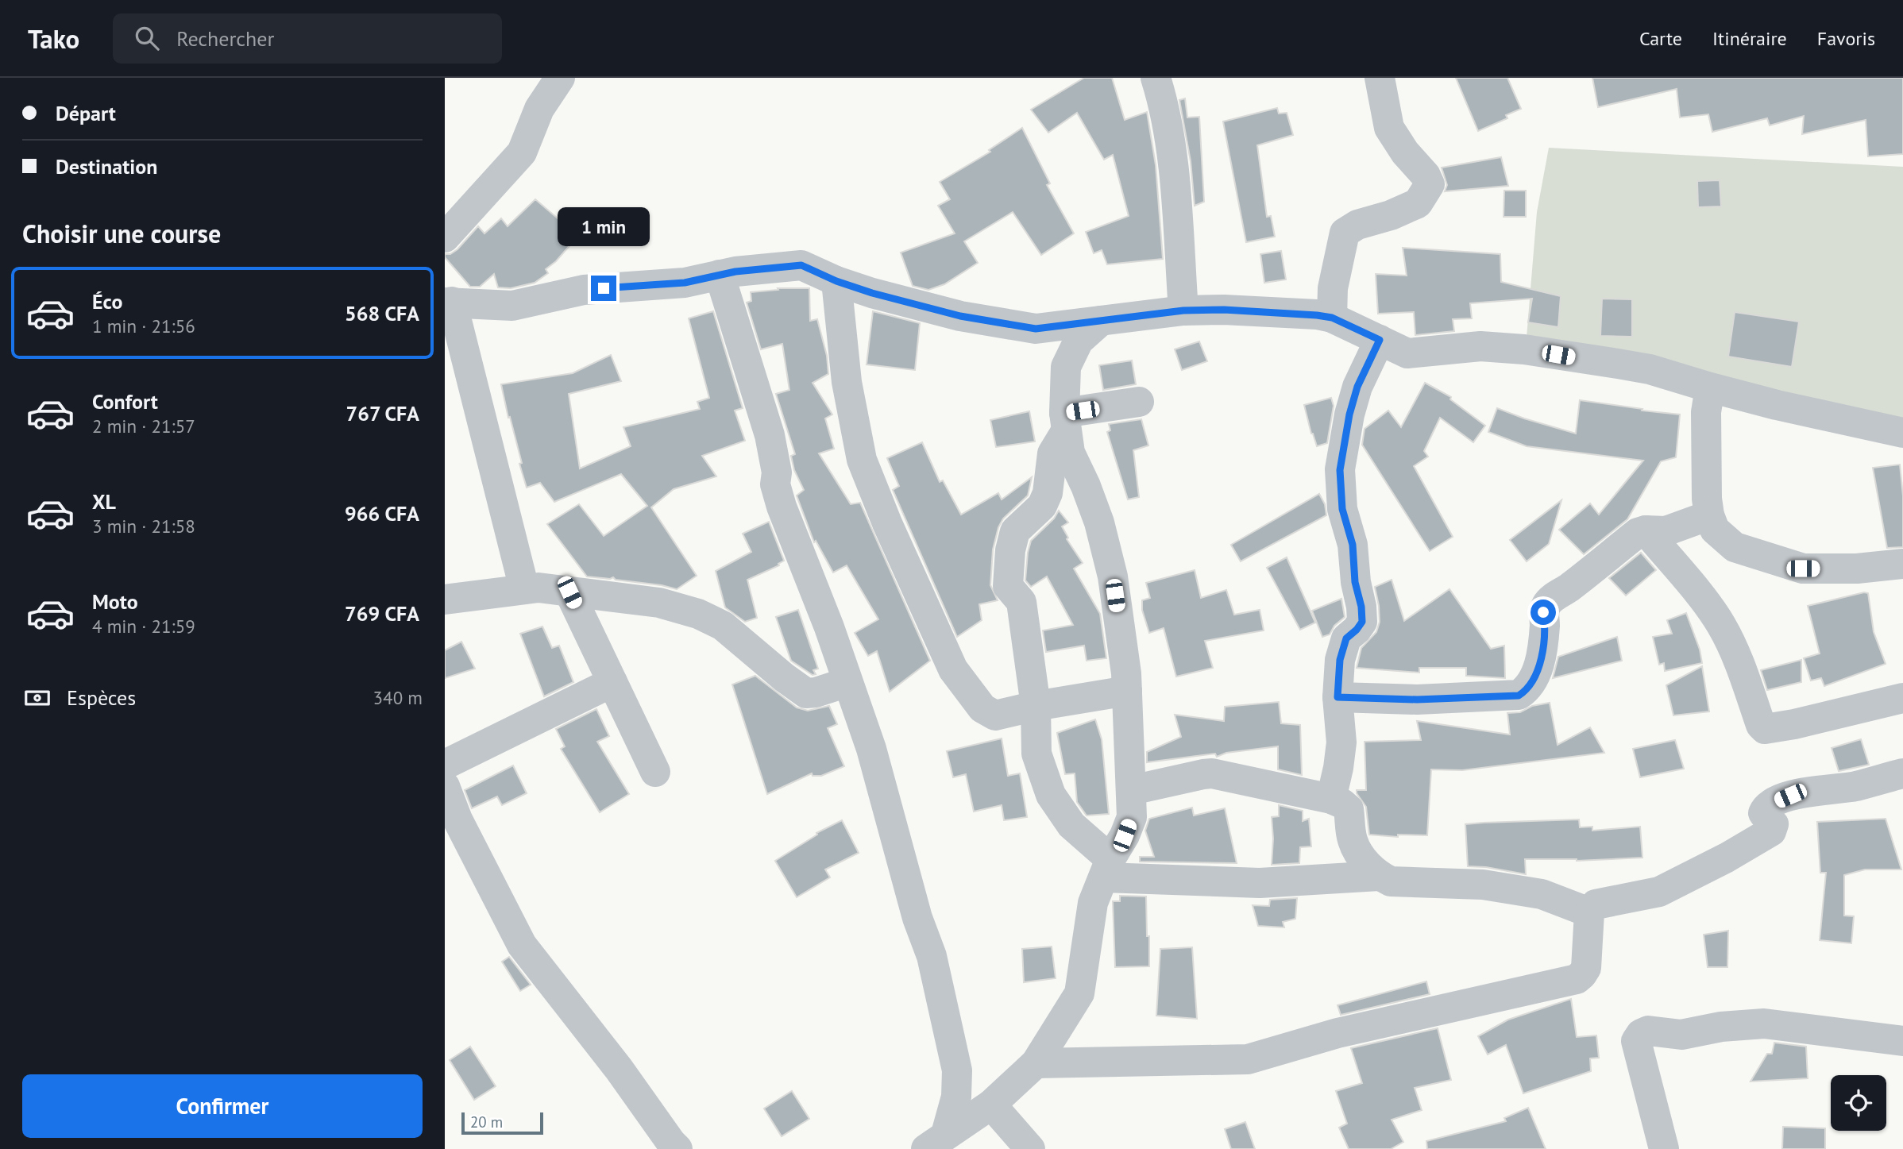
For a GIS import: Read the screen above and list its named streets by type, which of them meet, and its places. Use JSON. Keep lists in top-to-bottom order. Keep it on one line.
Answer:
{"scale_bar":"20 m","page":{"header":"Tako","search":"Rechercher","nav":["Carte","Itinéraire","Favoris"],"banner":["Départ","Destination"],"heading":"Choisir une course","bubble":"1 min","list":[{"name":"Éco","note":"1 min · 21:56","value":"568 CFA"},{"name":"Confort","note":"2 min · 21:57","value":"767 CFA"},{"name":"XL","note":"3 min · 21:58","value":"966 CFA"},{"name":"Moto","note":"4 min · 21:59","value":"769 CFA"}],"pay":["Espèces","340 m"],"buttons":"Confirmer","scale":"20 m"}}
